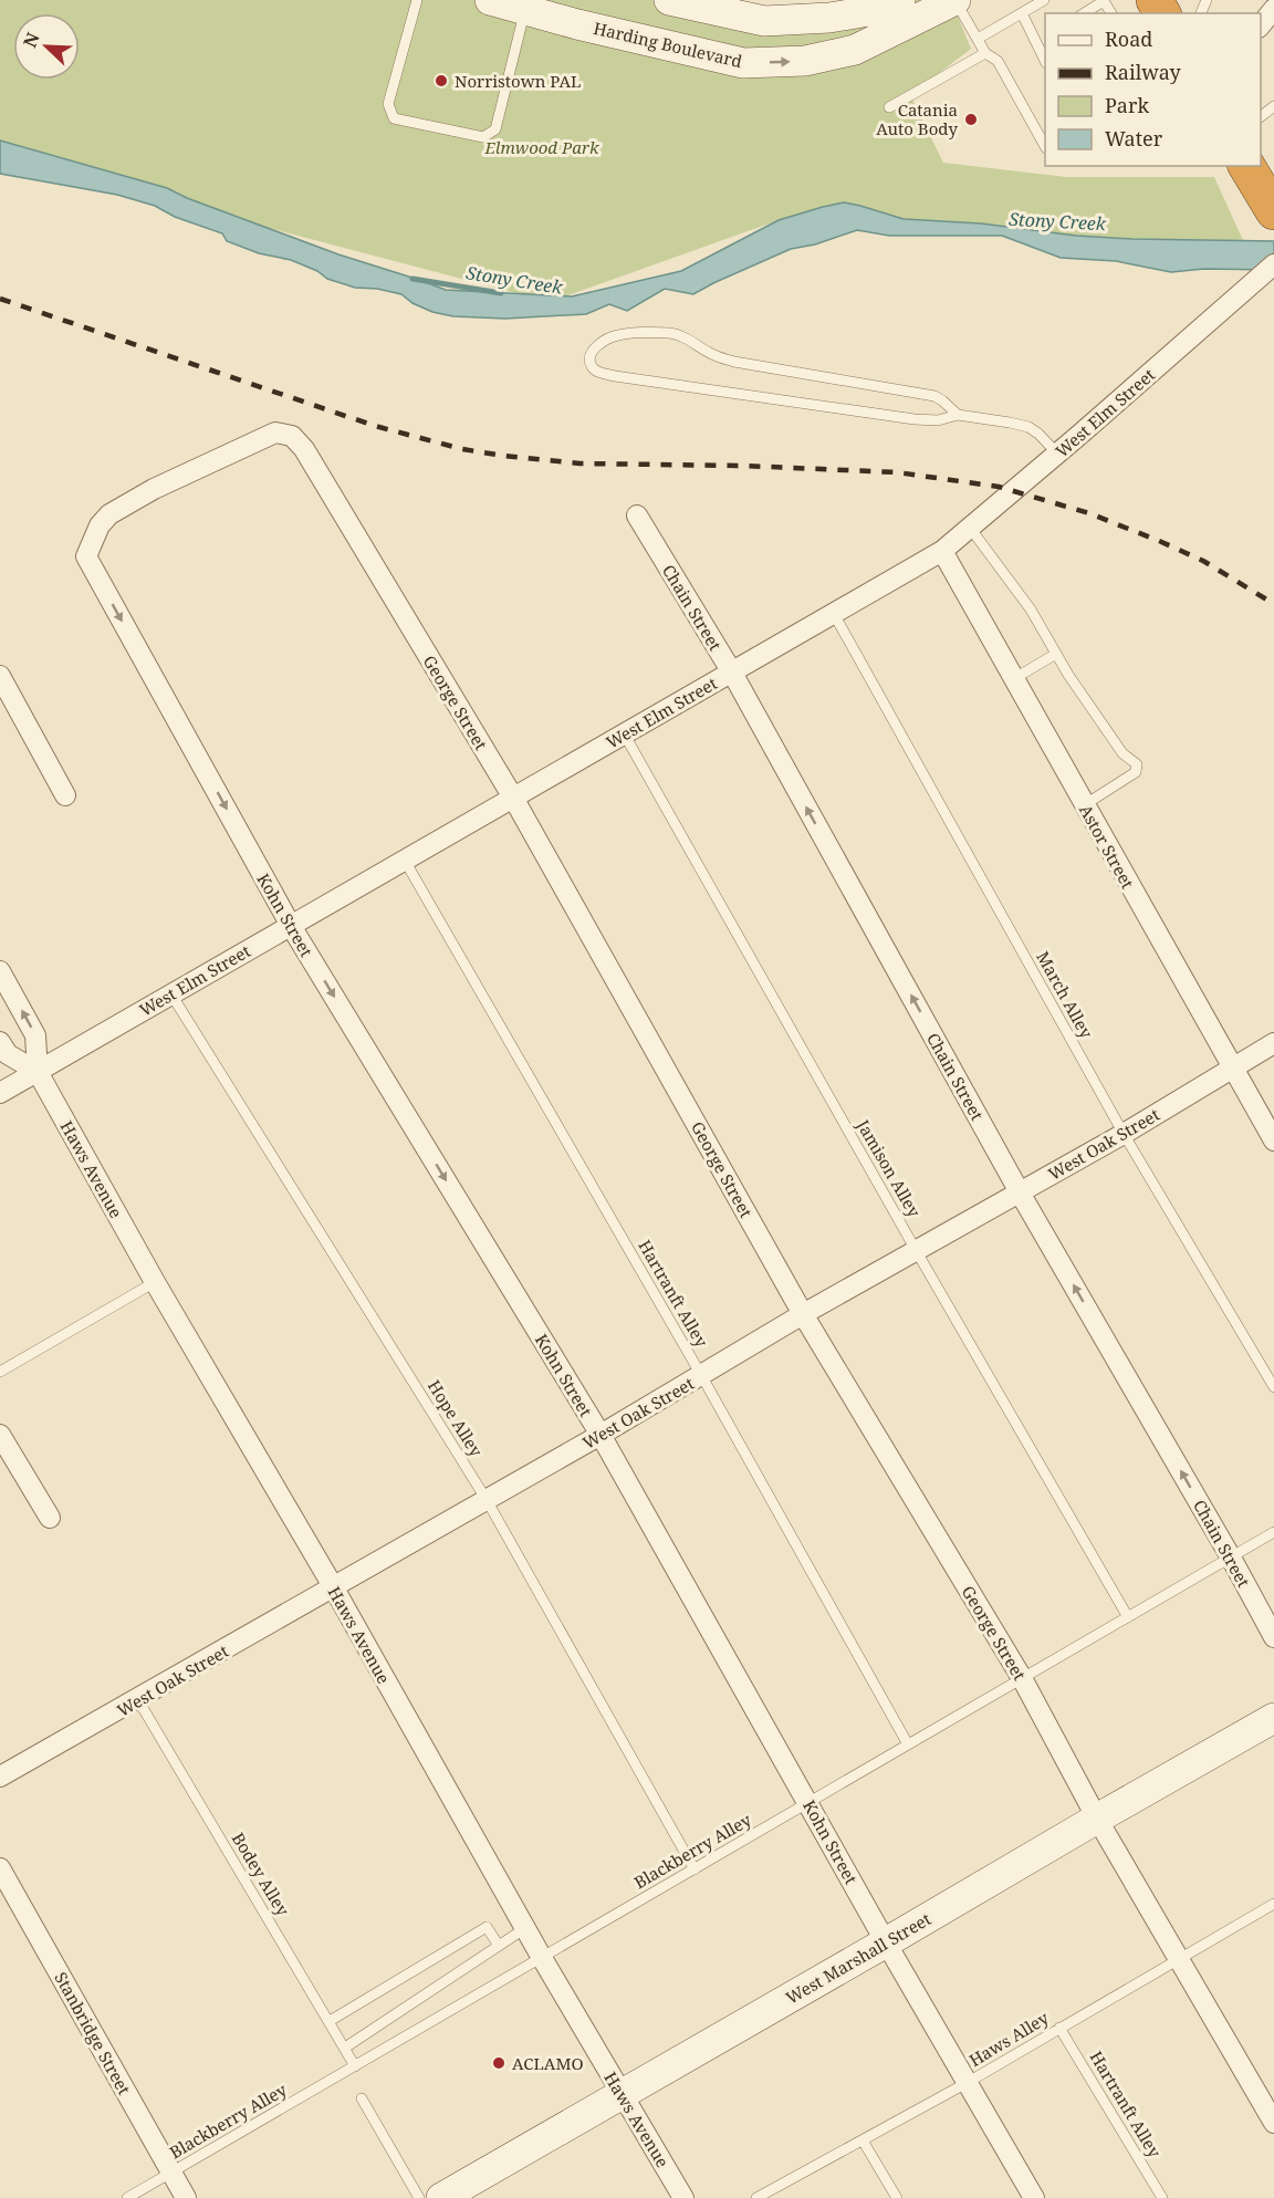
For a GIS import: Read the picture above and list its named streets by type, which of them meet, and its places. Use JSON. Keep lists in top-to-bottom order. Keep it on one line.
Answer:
{"streets":{"street":["Harding Boulevard","West Elm Street","Chain Street","George Street","Astor Street","Kohn Street","West Oak Street","Haws Avenue","West Marshall Street","Stanbridge Street"],"lane":["March Alley","Jamison Alley","Hartranft Alley","Hope Alley","Blackberry Alley","Bodey Alley","Haws Alley"]},"crossings":[["West Elm Street","Chain Street"],["West Elm Street","George Street"],["West Elm Street","Astor Street"],["West Elm Street","Kohn Street"],["West Elm Street","March Alley"],["West Elm Street","Jamison Alley"],["West Elm Street","Haws Avenue"],["West Elm Street","Hartranft Alley"],["West Elm Street","Hope Alley"],["Chain Street","West Oak Street"],["Chain Street","Blackberry Alley"],["George Street","Kohn Street"],["George Street","West Oak Street"],["George Street","Blackberry Alley"],["George Street","West Marshall Street"],["George Street","Haws Alley"],["Astor Street","West Oak Street"],["Kohn Street","West Oak Street"],["Kohn Street","Blackberry Alley"],["Kohn Street","West Marshall Street"],["Kohn Street","Haws Alley"],["March Alley","West Oak Street"],["West Oak Street","Jamison Alley"],["West Oak Street","Haws Avenue"],["West Oak Street","Hartranft Alley"],["West Oak Street","Hope Alley"],["West Oak Street","Bodey Alley"],["Jamison Alley","Blackberry Alley"],["Haws Avenue","Blackberry Alley"],["Haws Avenue","West Marshall Street"],["Hartranft Alley","Blackberry Alley"],["Hartranft Alley","Haws Alley"],["Hope Alley","Blackberry Alley"],["Blackberry Alley","Bodey Alley"],["Blackberry Alley","Stanbridge Street"]],"one_way":["Chain Street","Kohn Street"],"water":["Stony Creek"],"parks":["Elmwood Park"],"places":["Norristown PAL","Catania Auto Body","ACLAMO"],"legend":["Road","Railway","Park","Water"],"north":"top left"}
